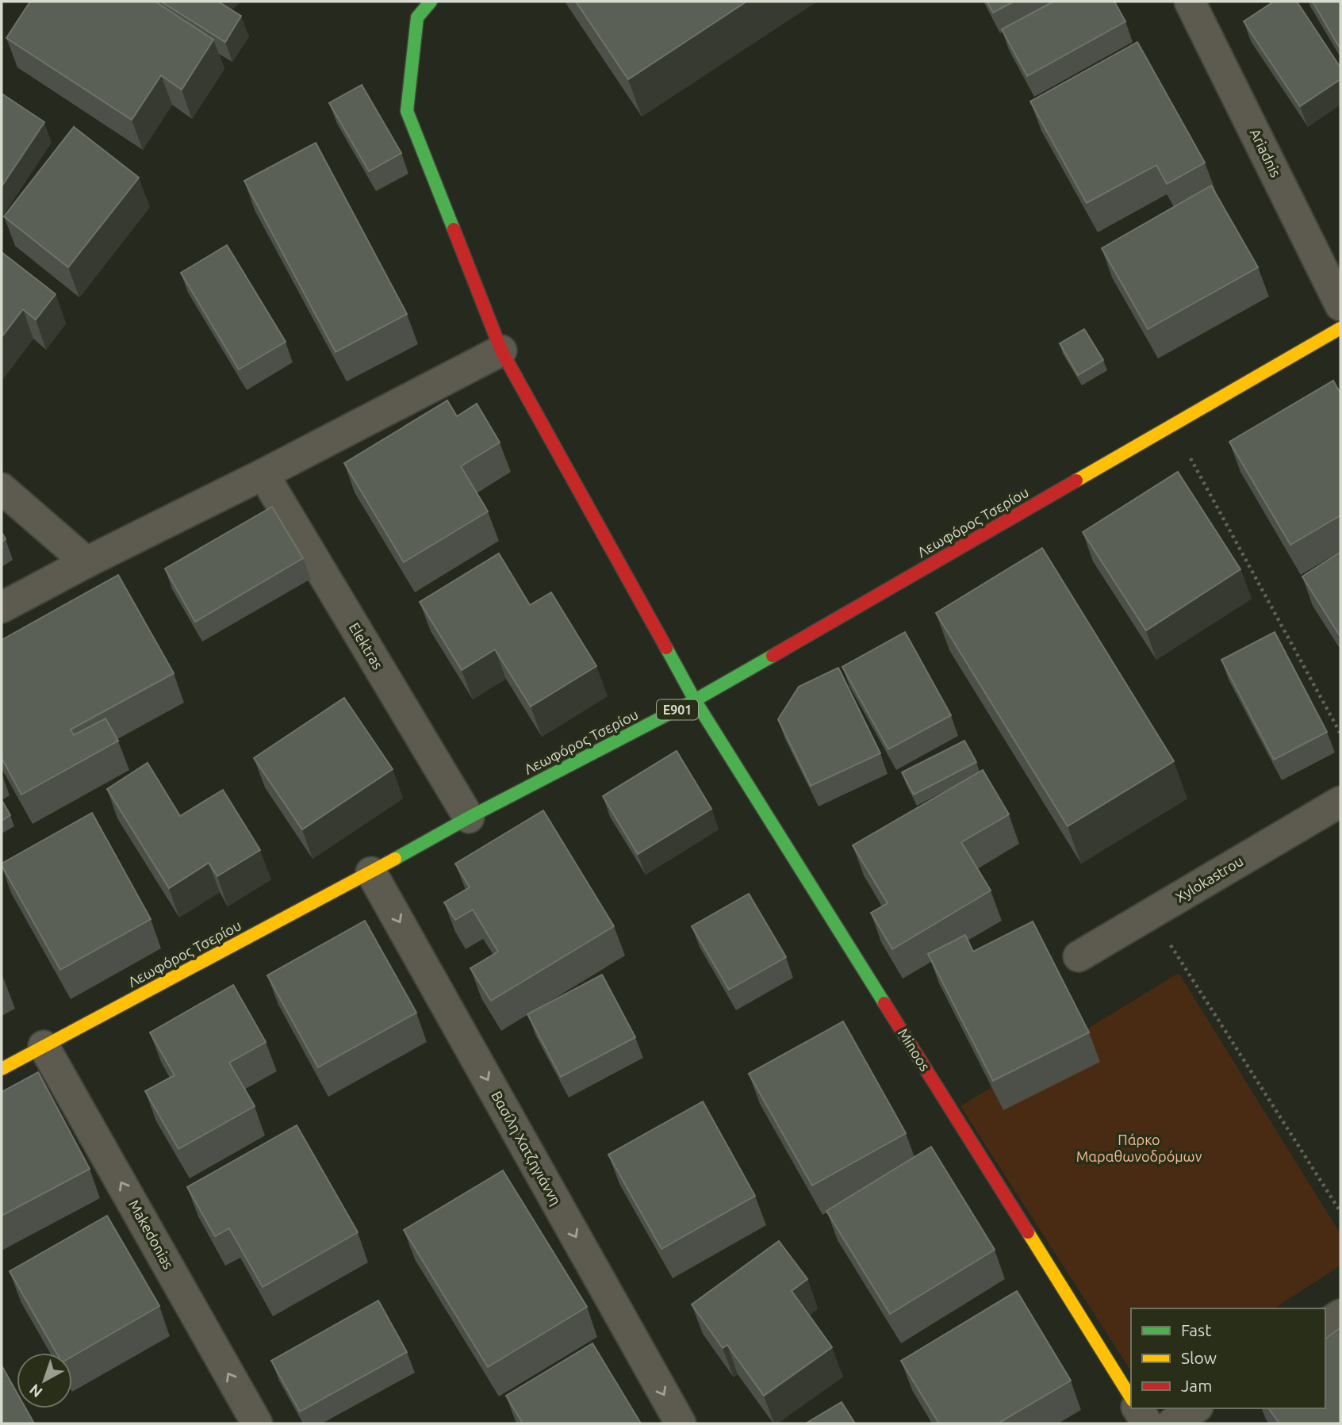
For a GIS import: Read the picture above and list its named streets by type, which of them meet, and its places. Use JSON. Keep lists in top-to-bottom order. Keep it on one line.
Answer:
{"streets":{"street":["Ariadnis","Λεωφόρος Τσερίου","Elektras","E901","Xylokastrou","Minoos","Βασίλη Χατζηγιάννη","Makedonias"]},"crossings":[["Λεωφόρος Τσερίου","Elektras"],["Λεωφόρος Τσερίου","Minoos"],["Λεωφόρος Τσερίου","Βασίλη Χατζηγιάννη"],["Λεωφόρος Τσερίου","Makedonias"]],"one_way":["Βασίλη Χατζηγιάννη","Makedonias"],"parks":["Πάρκο Μαραθωνοδρόμων"],"legend":["Fast","Slow","Jam"],"north":"bottom left"}
